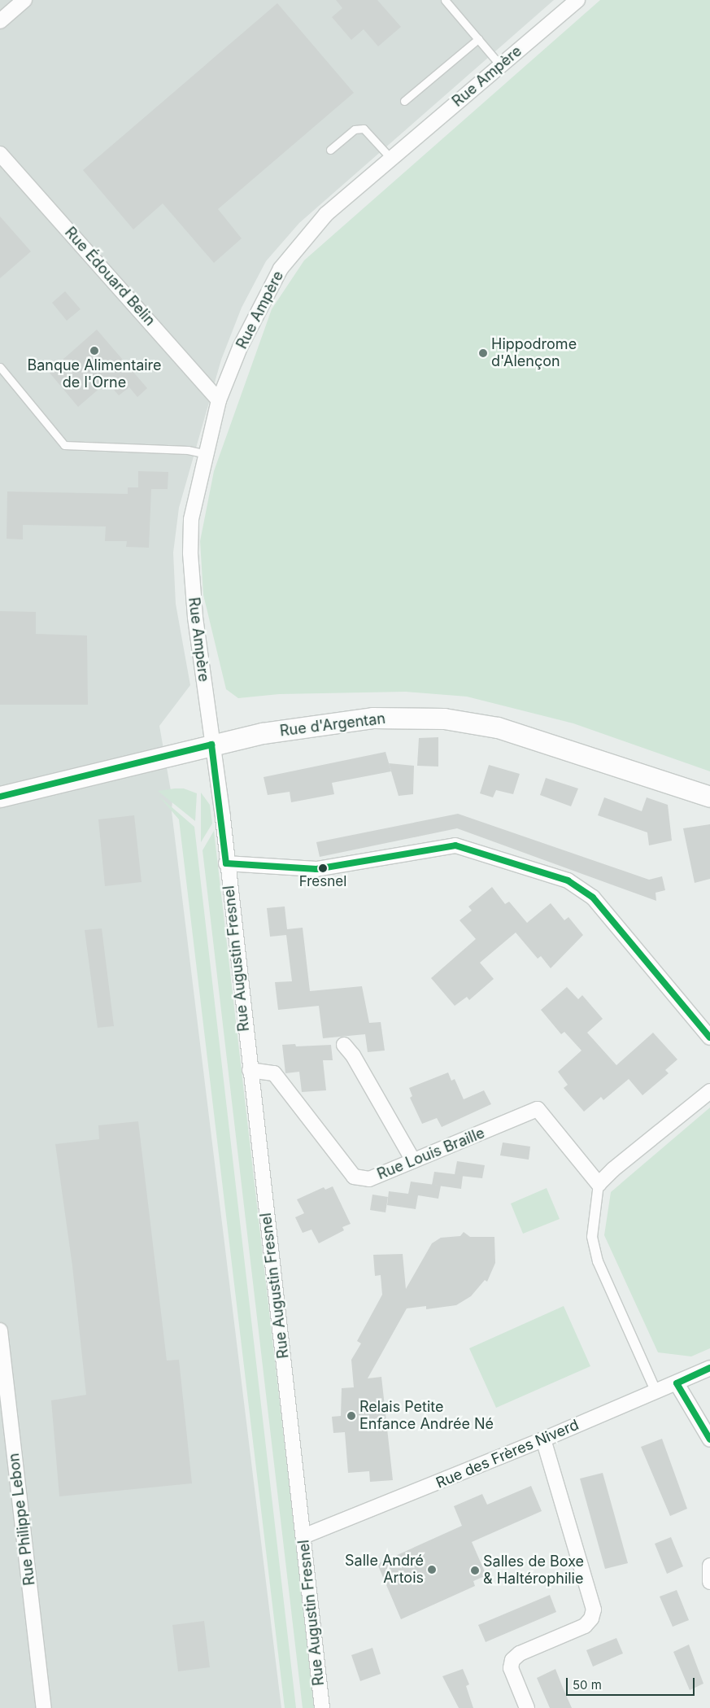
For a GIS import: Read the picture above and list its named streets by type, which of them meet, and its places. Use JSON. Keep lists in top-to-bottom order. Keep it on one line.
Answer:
{"streets":{"main road":["Rue d'Argentan"],"street":["Rue Ampère","Rue Édouard Belin","Rue Augustin Fresnel","Rue Louis Braille","Rue des Frères Niverd","Rue Philippe Lebon"]},"crossings":[["Rue Ampère","Rue Édouard Belin"],["Rue Ampère","Rue d'Argentan"],["Rue Ampère","Rue Augustin Fresnel"],["Rue Augustin Fresnel","Rue Louis Braille"],["Rue Augustin Fresnel","Rue des Frères Niverd"]],"places":["Banque Alimentaire de l'Orne","Hippodrome d'Alençon","Fresnel","Relais Petite Enfance Andrée Né","Salle André Artois","Salles de Boxe & Haltérophilie"],"scale_bar":"50 m"}
